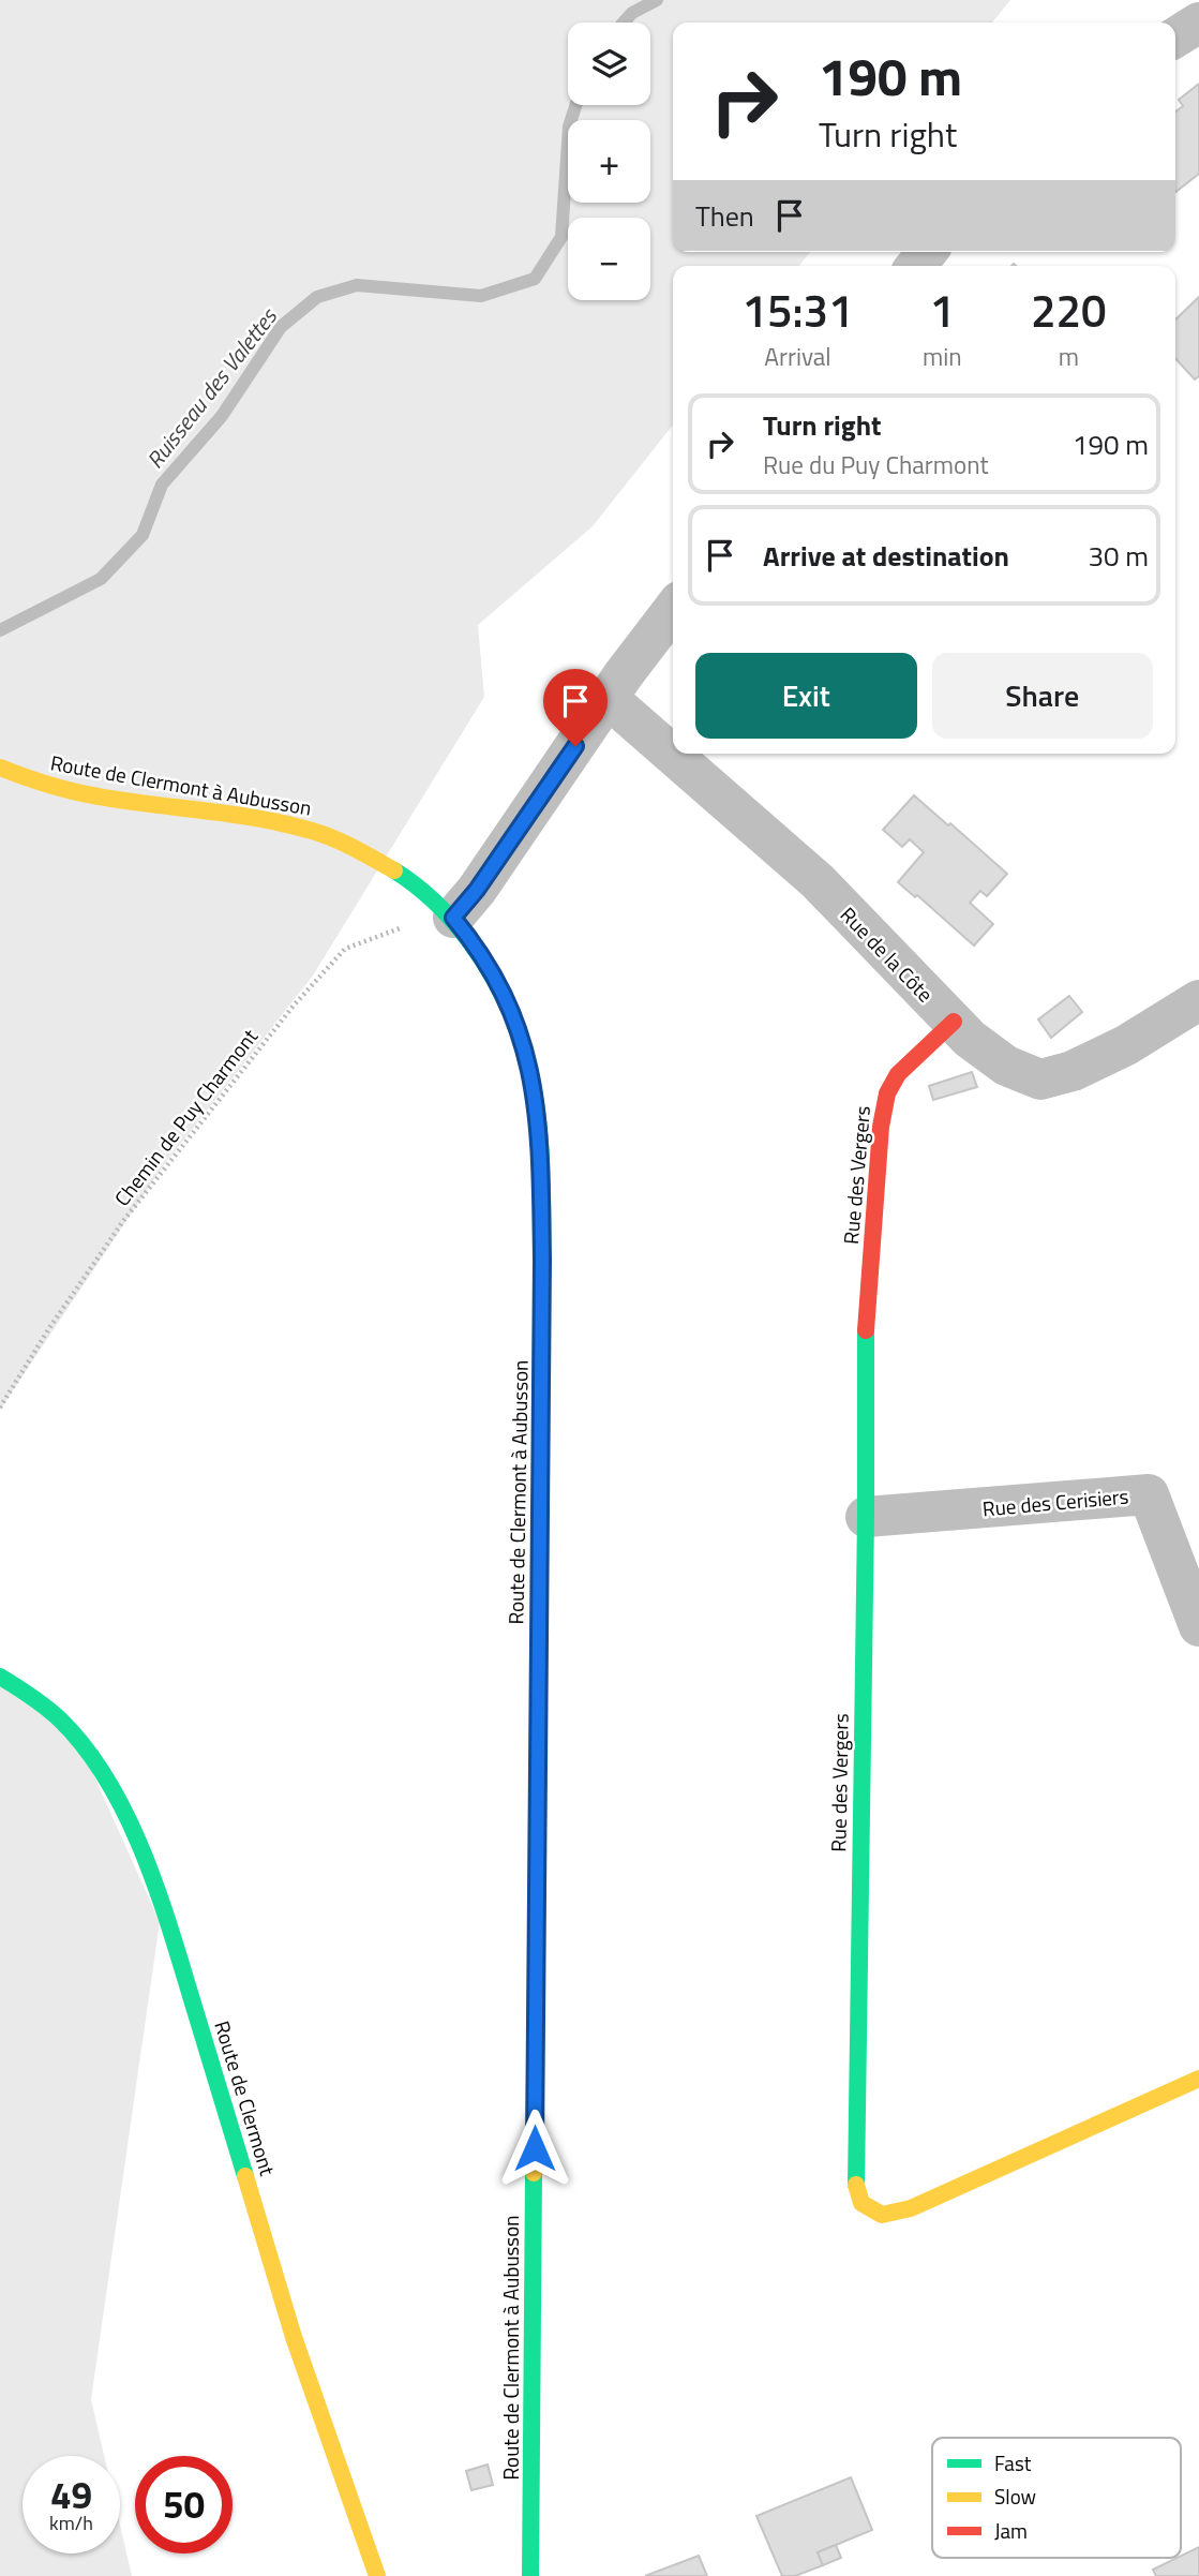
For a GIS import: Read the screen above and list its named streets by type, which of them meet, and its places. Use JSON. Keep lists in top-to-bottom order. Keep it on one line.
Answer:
{"streets":{"street":["Route de Clermont à Aubusson","Rue de la Côte","Rue des Vergers","Rue des Cerisiers","Route de Clermont"],"path":["Chemin de Puy Charmont"]},"crossings":[["Route de Clermont à Aubusson","Chemin de Puy Charmont"],["Rue de la Côte","Rue des Vergers"],["Rue des Vergers","Rue des Cerisiers"]],"water":["Ruisseau des Valettes"],"legend":["Fast","Slow","Jam"],"page":{"map_buttons":["+","−"],"turn":["190 m","Turn right"],"then":"Then","eta":["15:31","Arrival","1","min","220","m"],"list":[{"name":"Turn right","note":"Rue du Puy Charmont","value":"190 m"},{"name":"Arrive at destination","value":"30 m"}],"buttons":["Exit","Share"],"speed":"49 km/h","limit":"50"}}
